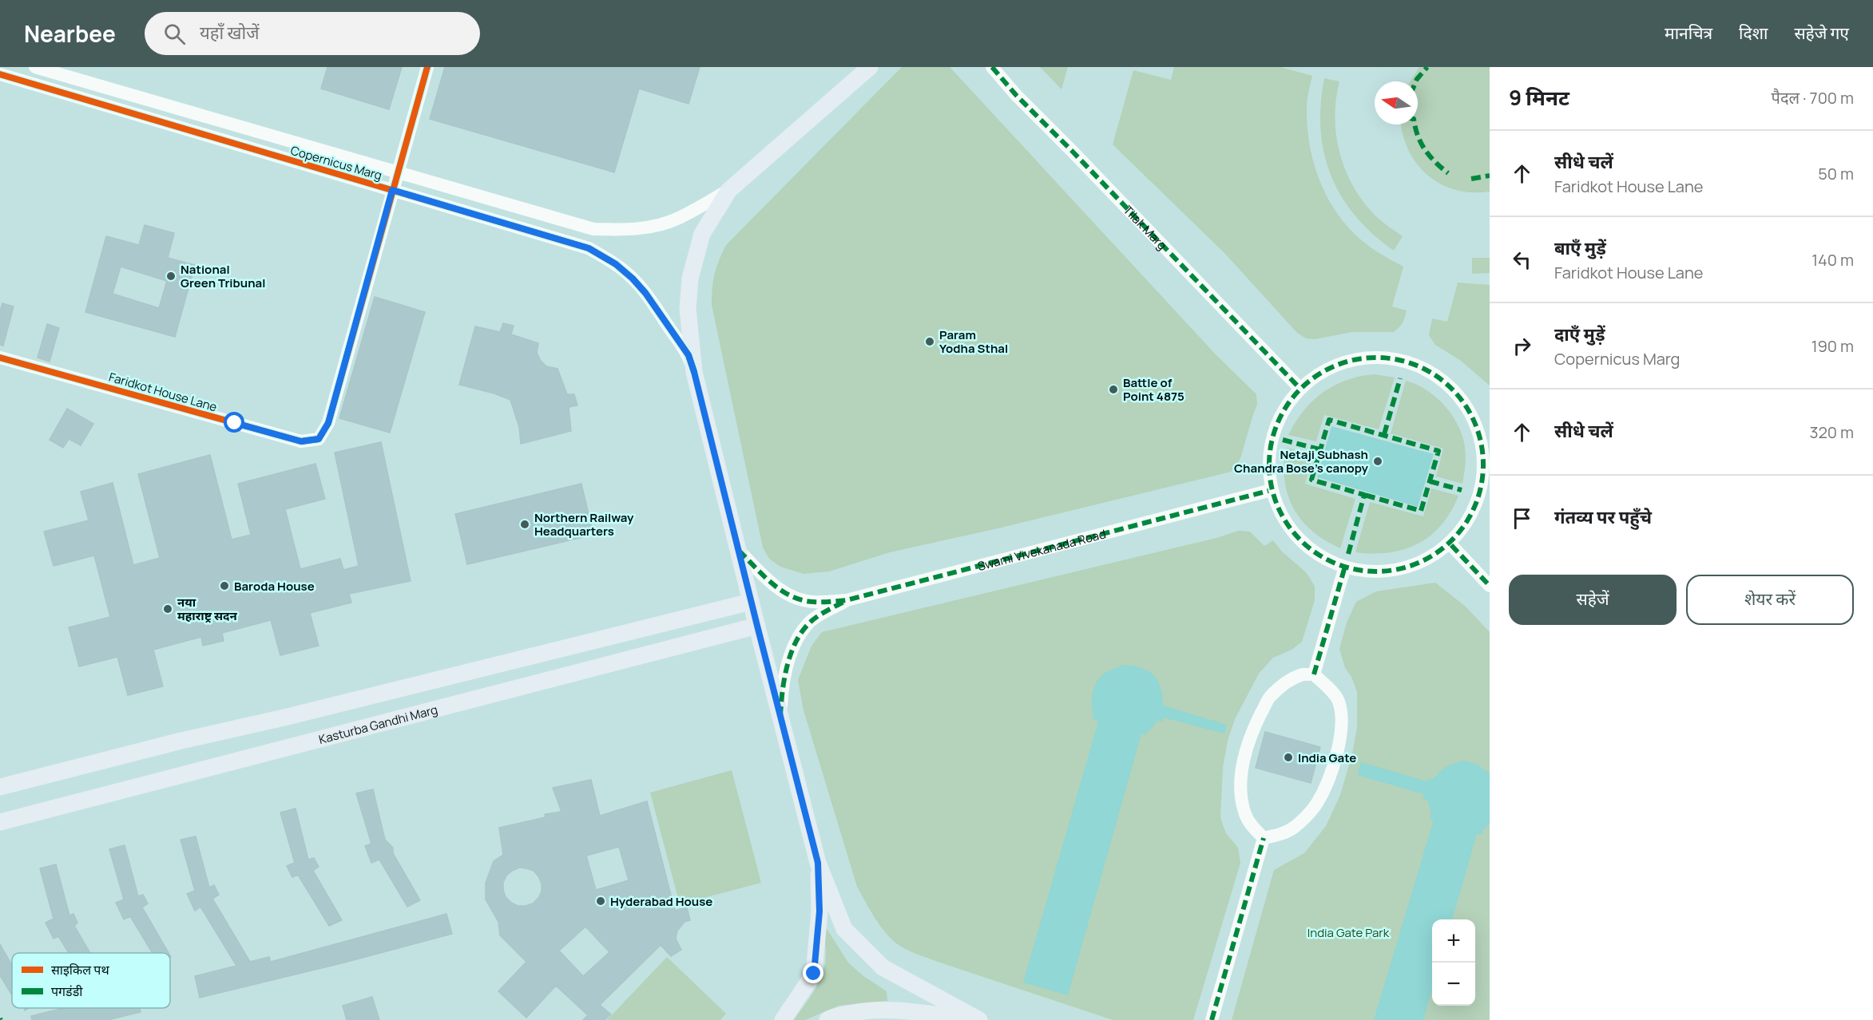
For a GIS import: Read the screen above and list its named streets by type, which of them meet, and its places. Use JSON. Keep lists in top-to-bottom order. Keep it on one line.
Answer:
{"streets":{"main road":["Kasturba Gandhi Marg"],"street":["Copernicus Marg","Tilak Marg","Faridkot House Lane","Swami Vivekanada Road"]},"crossings":[["Copernicus Marg","Faridkot House Lane"]],"parks":["India Gate Park"],"places":["National Green Tribunal","Param Yodha Sthal","Battle of Point 4875","Netaji Subhash Chandra Bose's canopy","Northern Railway Headquarters","Baroda House","नया महाराष्ट्र सदन","India Gate","Hyderabad House"],"legend":["साइकिल पथ","पगडंडी"],"north":"left","page":{"header":"Nearbee","search":"यहाँ खोजें","nav":["मानचित्र","दिशा","सहेजे गए"],"heading":["9 मिनट","पैदल · 700 m"],"list":[["सीधे चलें","Faridkot House Lane","50 m"],["बाएँ मुड़ें","Faridkot House Lane","140 m"],["दाएँ मुड़ें","Copernicus Marg","190 m"],["सीधे चलें","320 m"],"गंतव्य पर पहुँचे"],"buttons":["सहेजें","शेयर करें"],"map_buttons":["+","−"]}}
